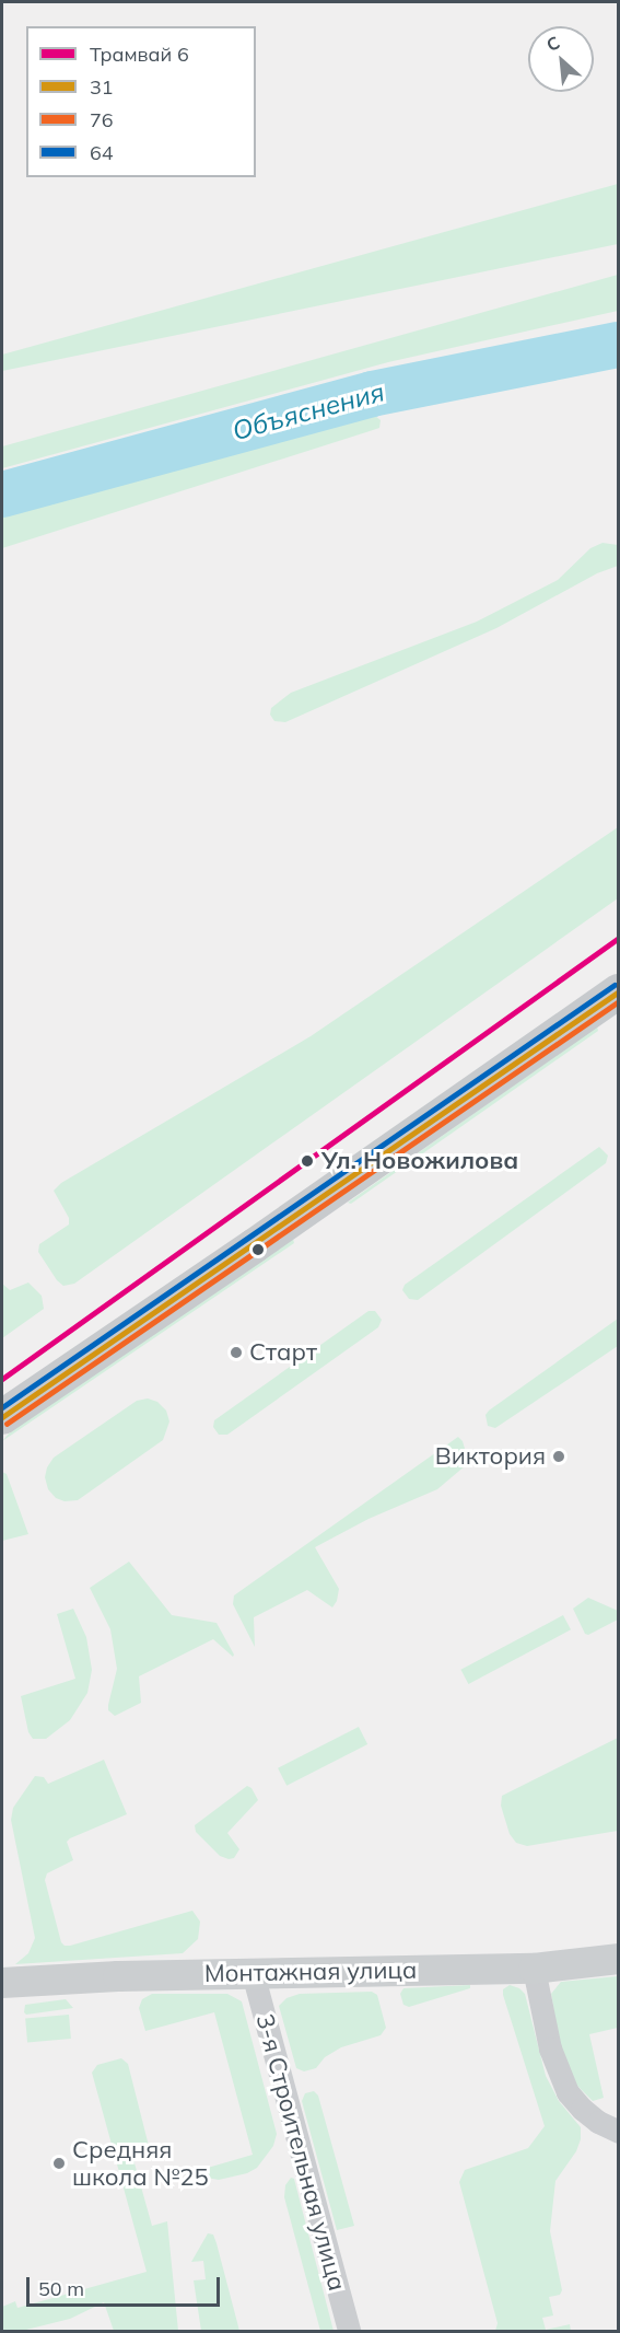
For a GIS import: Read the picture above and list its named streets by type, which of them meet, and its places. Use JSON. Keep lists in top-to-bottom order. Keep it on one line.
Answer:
{"streets":{"main road":["Монтажная улица"],"street":["3-я Строительная улица"]},"crossings":[["Монтажная улица","3-я Строительная улица"]],"water":["Объяснения"],"places":["Ул. Новожилова","Старт","Виктория","Средняя школа №25"],"lines":["tram line 6","transit line 64","transit line 31","transit line 76"],"legend":["Трамвай 6","31","76","64"],"scale_bar":"50 m","north":"top left"}
